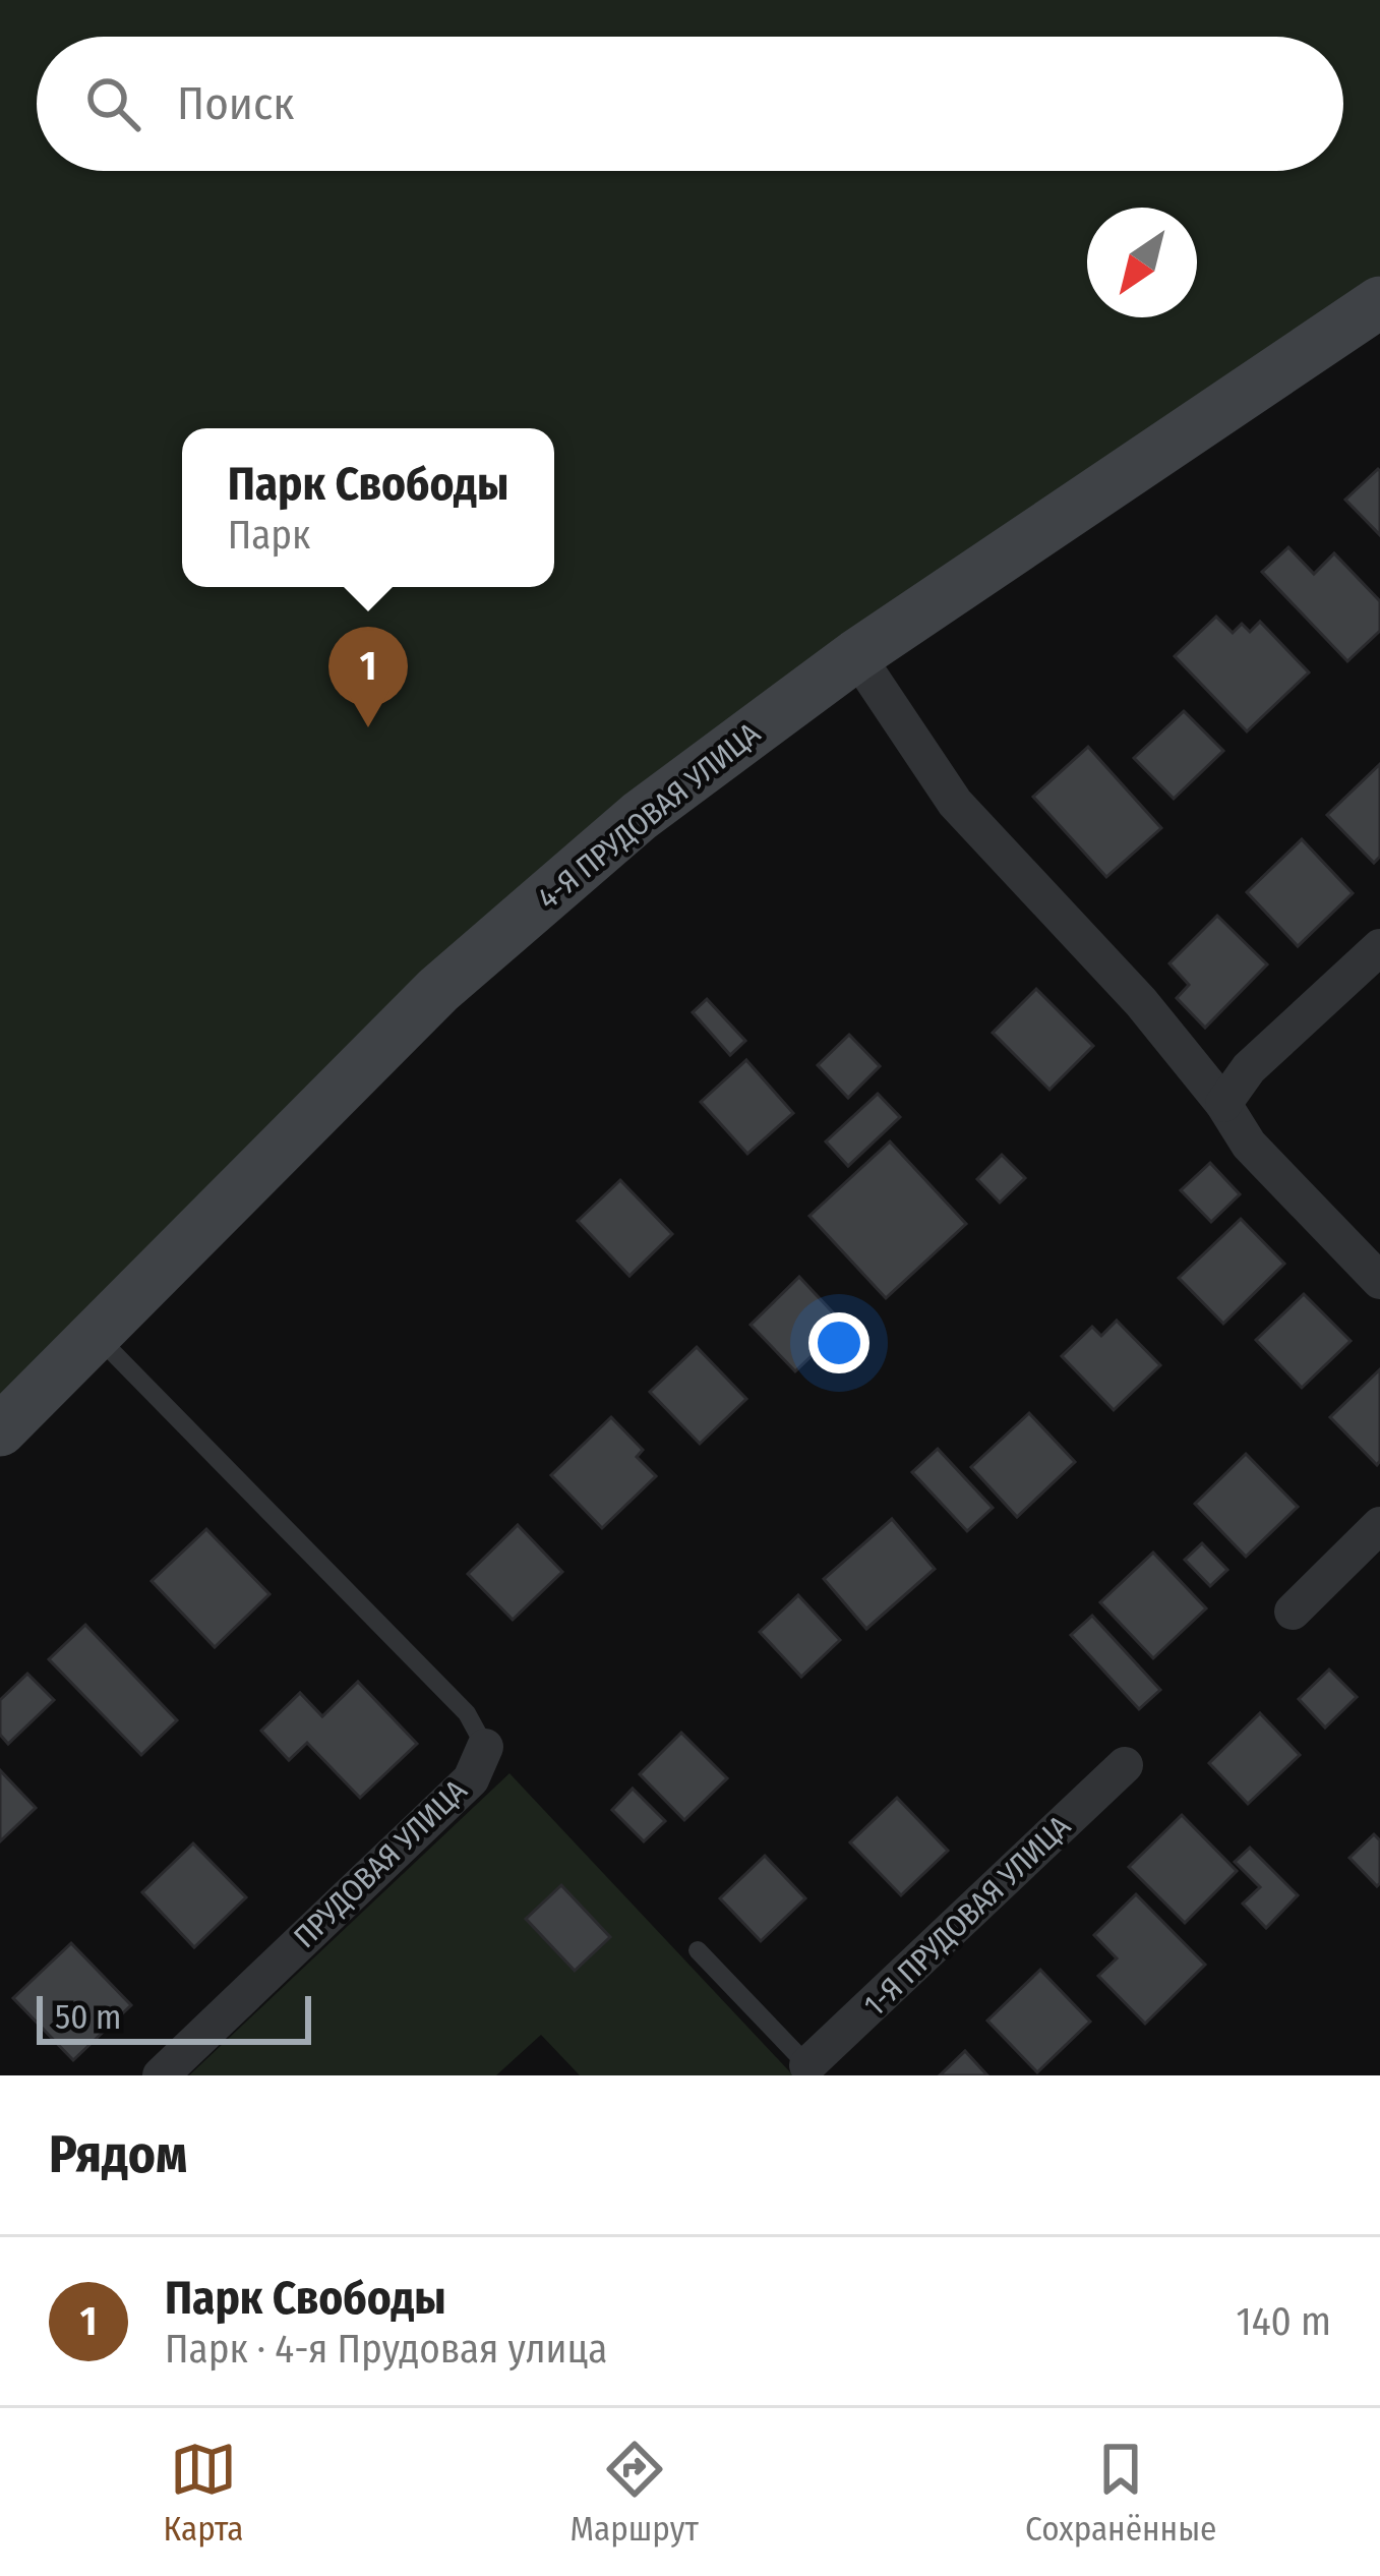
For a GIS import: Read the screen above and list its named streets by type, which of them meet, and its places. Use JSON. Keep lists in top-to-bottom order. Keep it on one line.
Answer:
{"streets":{"main road":["4-Я ПРУДОВАЯ УЛИЦА"],"street":["ПРУДОВАЯ УЛИЦА","1-Я ПРУДОВАЯ УЛИЦА"]},"scale_bar":"50 m","north":"bottom left","page":{"search":"Поиск","popup":["Парк Свободы","Парк"],"pins":"1","scale":"50 m","heading":"Рядом","list":[{"mark":"1","name":"Парк Свободы","note":"Парк · 4-я Прудовая улица","value":"140 m"}],"nav":["Карта","Маршрут","Сохранённые"]}}
